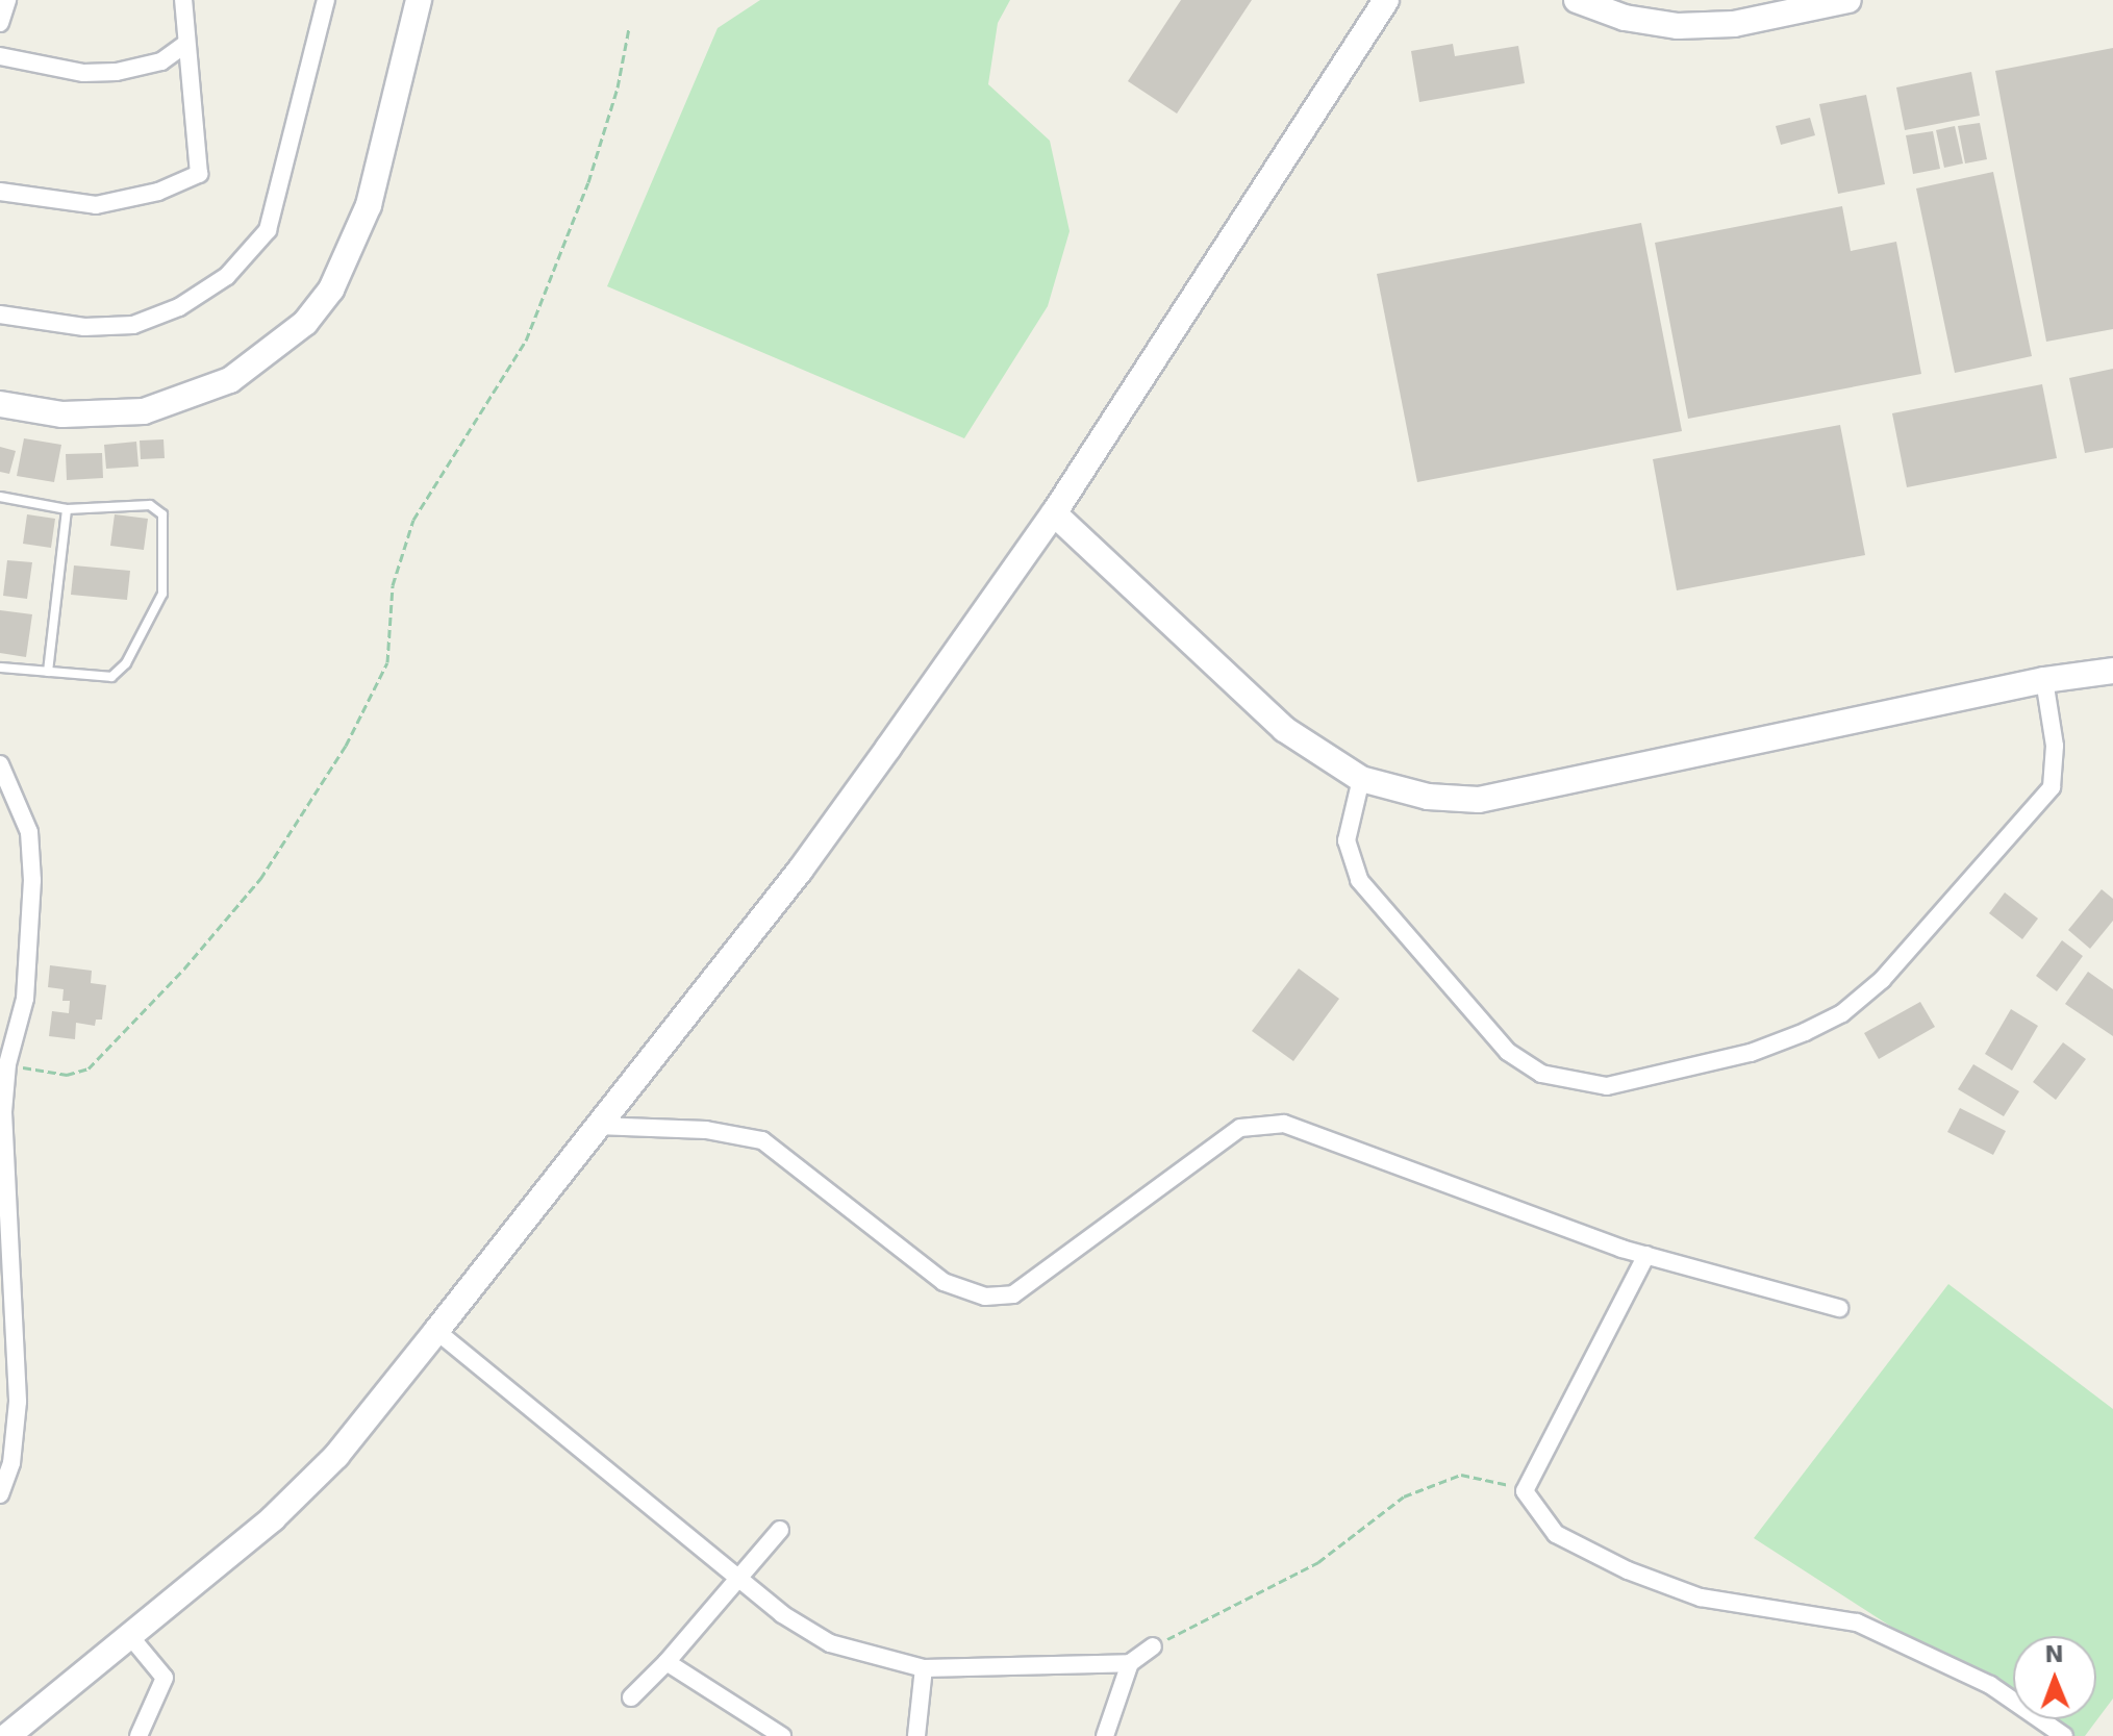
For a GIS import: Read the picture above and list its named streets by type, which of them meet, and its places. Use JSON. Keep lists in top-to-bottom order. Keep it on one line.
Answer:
{"north":"top"}
